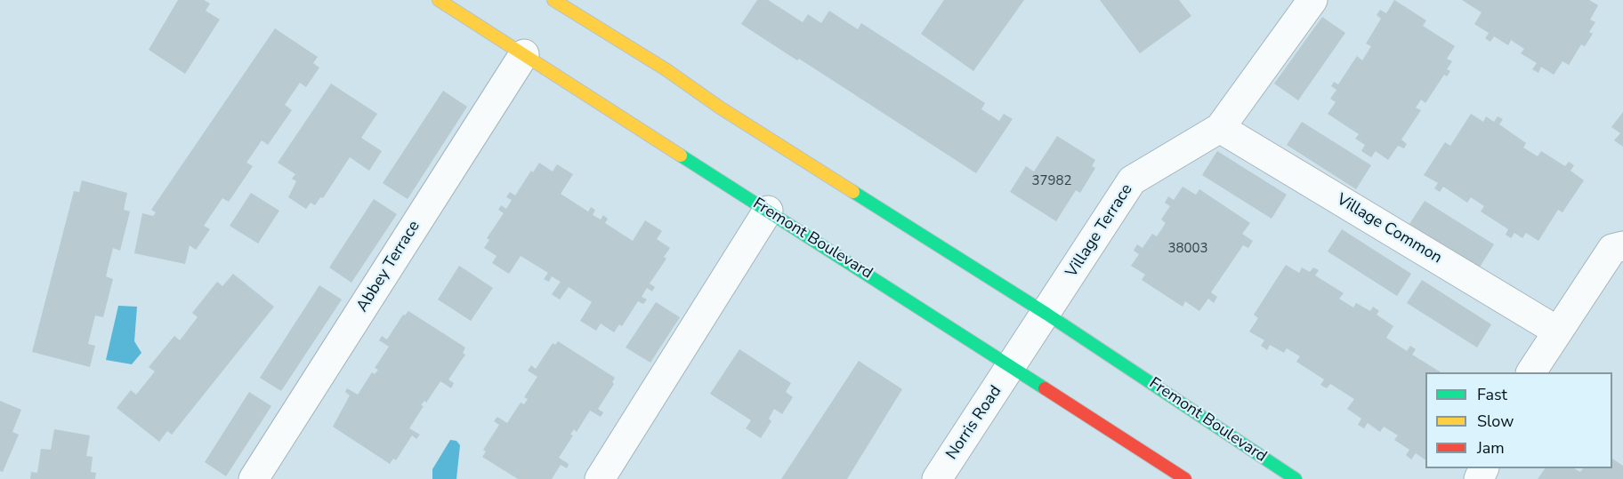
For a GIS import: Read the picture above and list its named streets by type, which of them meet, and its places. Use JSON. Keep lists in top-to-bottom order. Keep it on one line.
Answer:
{"streets":{"main road":["Fremont Boulevard"],"street":["Village Common","Village Terrace","Abbey Terrace","Norris Road"]},"crossings":[["Village Common","Village Terrace"],["Village Terrace","Fremont Boulevard"],["Village Terrace","Norris Road"],["Fremont Boulevard","Abbey Terrace"],["Fremont Boulevard","Norris Road"]],"house_numbers":["37982","38003"],"legend":["Fast","Slow","Jam"]}
